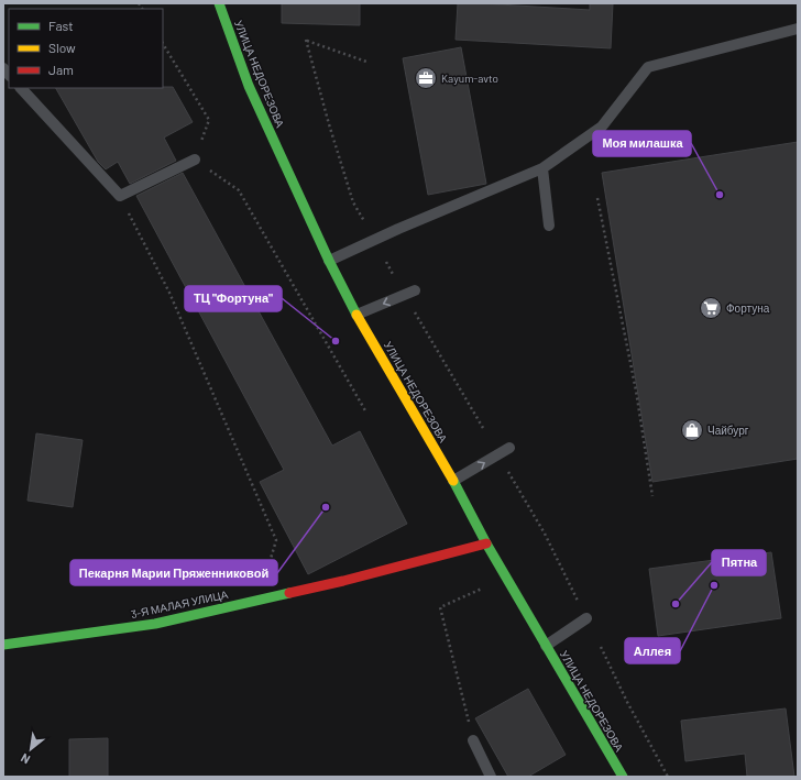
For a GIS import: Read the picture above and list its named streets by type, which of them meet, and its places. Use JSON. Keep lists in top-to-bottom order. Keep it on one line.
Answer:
{"streets":{"street":["УЛИЦА НЕДОРЕЗОВА","3-Я МАЛАЯ УЛИЦА"]},"crossings":[["УЛИЦА НЕДОРЕЗОВА","3-Я МАЛАЯ УЛИЦА"]],"places":{"office":["Kayum-avto"],"other":["Моя милашка","ТЦ \"Фортуна\"","Пекарня Марии Пряженниковой","Аллея","Пятна"],"supermarket":["Фортуна"],"shop":["Чайбург"]},"legend":["Fast","Slow","Jam"],"north":"bottom left"}
